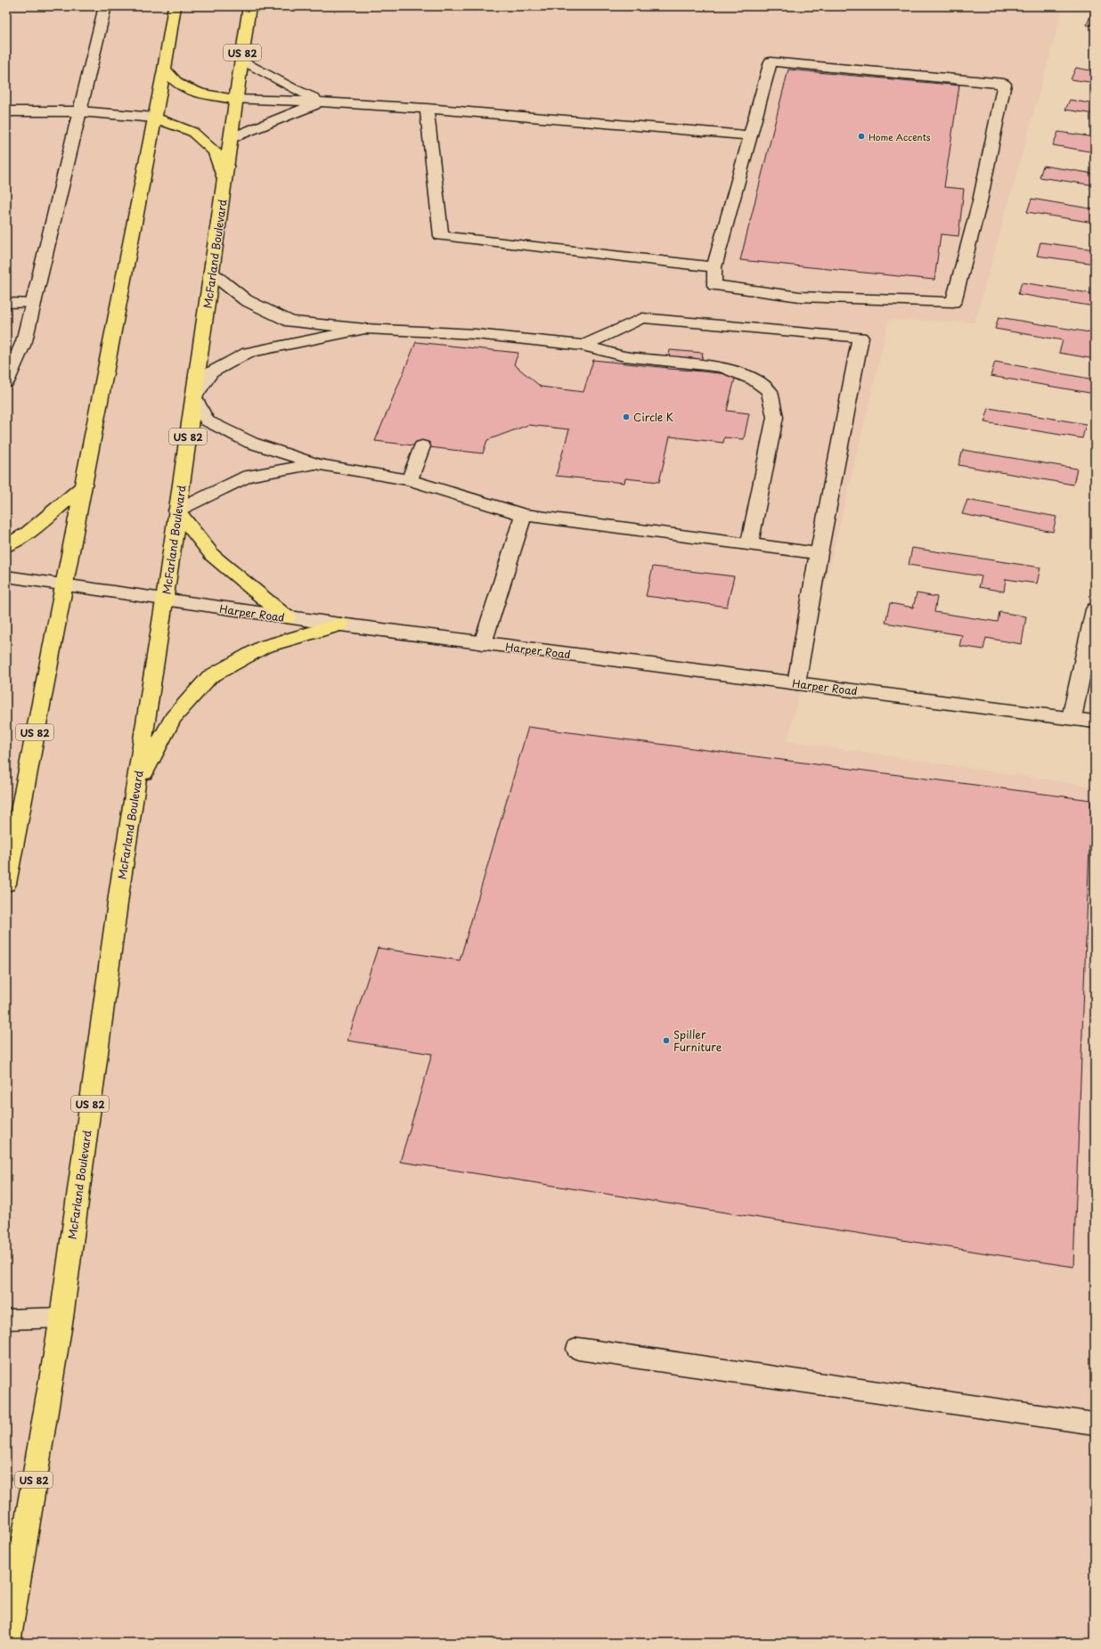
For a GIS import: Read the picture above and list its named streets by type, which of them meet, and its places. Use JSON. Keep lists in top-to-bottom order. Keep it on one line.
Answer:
{"streets":{"highway":["US 82","McFarland Boulevard"],"street":["Harper Road"]},"crossings":[["US 82","Harper Road"],["McFarland Boulevard","Harper Road"]],"places":["Home Accents","Circle K","Spiller Furniture"]}
